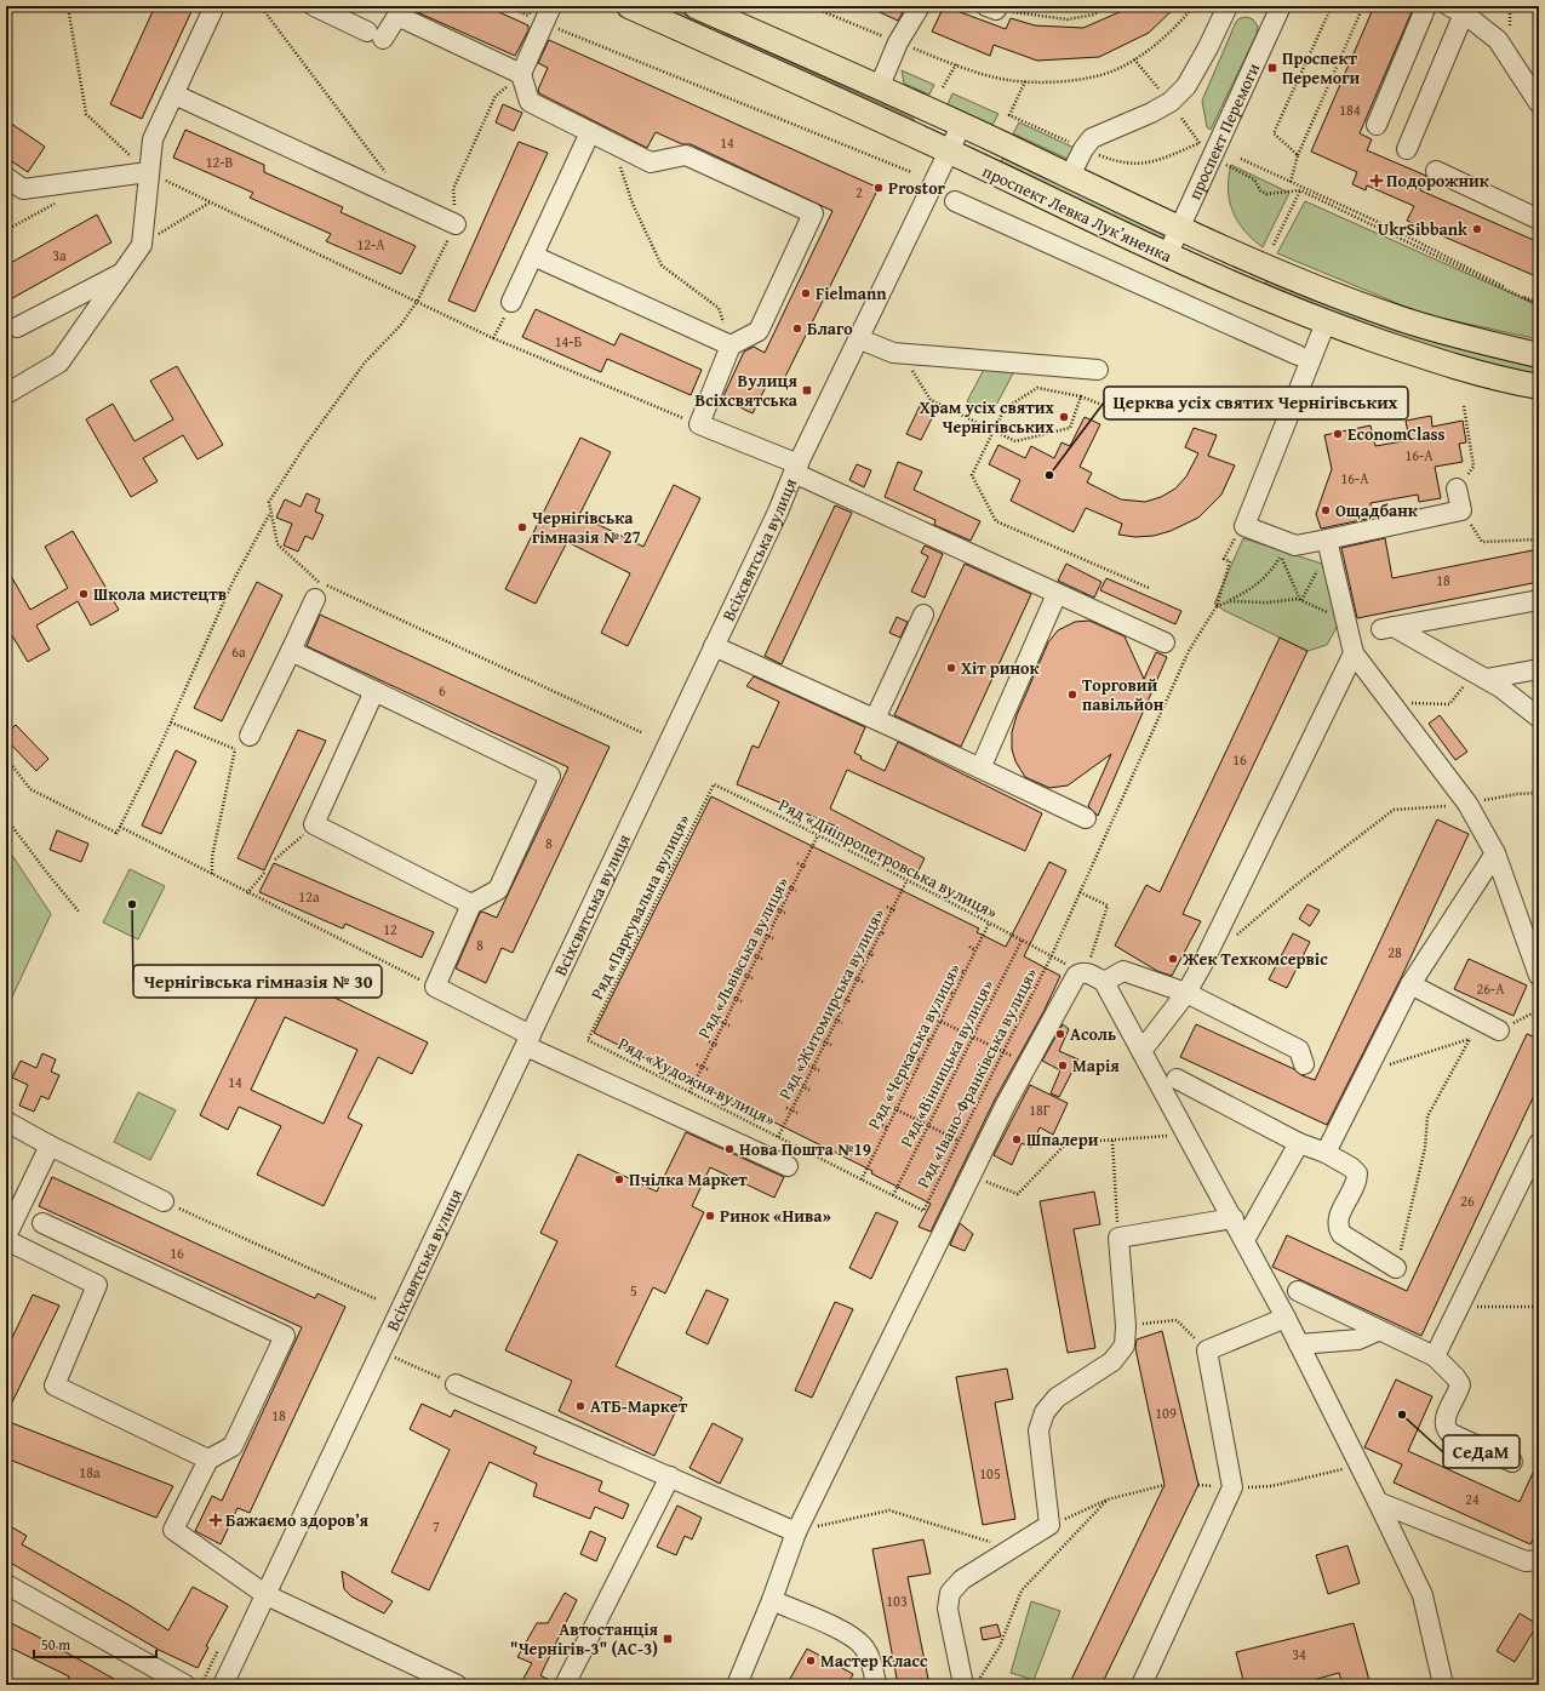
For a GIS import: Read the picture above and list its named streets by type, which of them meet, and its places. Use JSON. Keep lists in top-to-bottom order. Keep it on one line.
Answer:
{"streets":{"main road":["проспект Левка Лукʼяненка"],"street":["проспект Перемоги","Всіхсвятська вулиця"],"path":["Ряд «Дніпропетровська вулиця»","Ряд «Паркувальна вулиця»","Ряд «Львівська вулиця»","Ряд «Житомирська вулиця»","Ряд «Черкаська вулиця»","Ряд «Вінницька вулиця»","Ряд «Івано-Франківська вулиця»","Ряд «Художня вулиця»"]},"crossings":[["проспект Перемоги","проспект Левка Лукʼяненка"],["проспект Левка Лукʼяненка","Всіхсвятська вулиця"],["Ряд «Дніпропетровська вулиця»","Ряд «Паркувальна вулиця»"],["Ряд «Дніпропетровська вулиця»","Ряд «Львівська вулиця»"],["Ряд «Дніпропетровська вулиця»","Ряд «Житомирська вулиця»"],["Ряд «Дніпропетровська вулиця»","Ряд «Черкаська вулиця»"],["Ряд «Дніпропетровська вулиця»","Ряд «Вінницька вулиця»"],["Ряд «Дніпропетровська вулиця»","Ряд «Івано-Франківська вулиця»"],["Ряд «Паркувальна вулиця»","Ряд «Художня вулиця»"],["Ряд «Львівська вулиця»","Ряд «Художня вулиця»"],["Ряд «Житомирська вулиця»","Ряд «Художня вулиця»"],["Ряд «Черкаська вулиця»","Ряд «Художня вулиця»"],["Ряд «Вінницька вулиця»","Ряд «Художня вулиця»"],["Ряд «Івано-Франківська вулиця»","Ряд «Художня вулиця»"]],"places":{"transit":["Проспект Перемоги","Вулиця Всіхсвятська","Автостанція \"Чернігів-3\" (АС-3)"],"health":["Подорожник","Бажаємо здоровʼя"],"other":["Prostor","UkrSibbank","Fielmann","Благо","Храм усіх святих Чернігівських","EconomClass","Церква усіх святих Чернігівських","Ощадбанк","Чернігівська гімназія № 27","Школа мистецтв","Хіт ринок","Торговий павільйон","Чернігівська гімназія № 30","Жек Техкомсервіс","Асоль","Марія","Шпалери","Нова Пошта №19","Пчілка Маркет","Ринок «Нива»","АТБ-Маркет","СеДаМ","Мастер Класс"]},"house_numbers":["184","14","12-В","2","12-А","3а","14-Б","16-А","16-А","18","6а","6","16","8","12а","12","8","28","26-А","14","18Г","26","16","5","109","18","18а","105","24","7","103","34"],"scale_bar":"50 m"}
